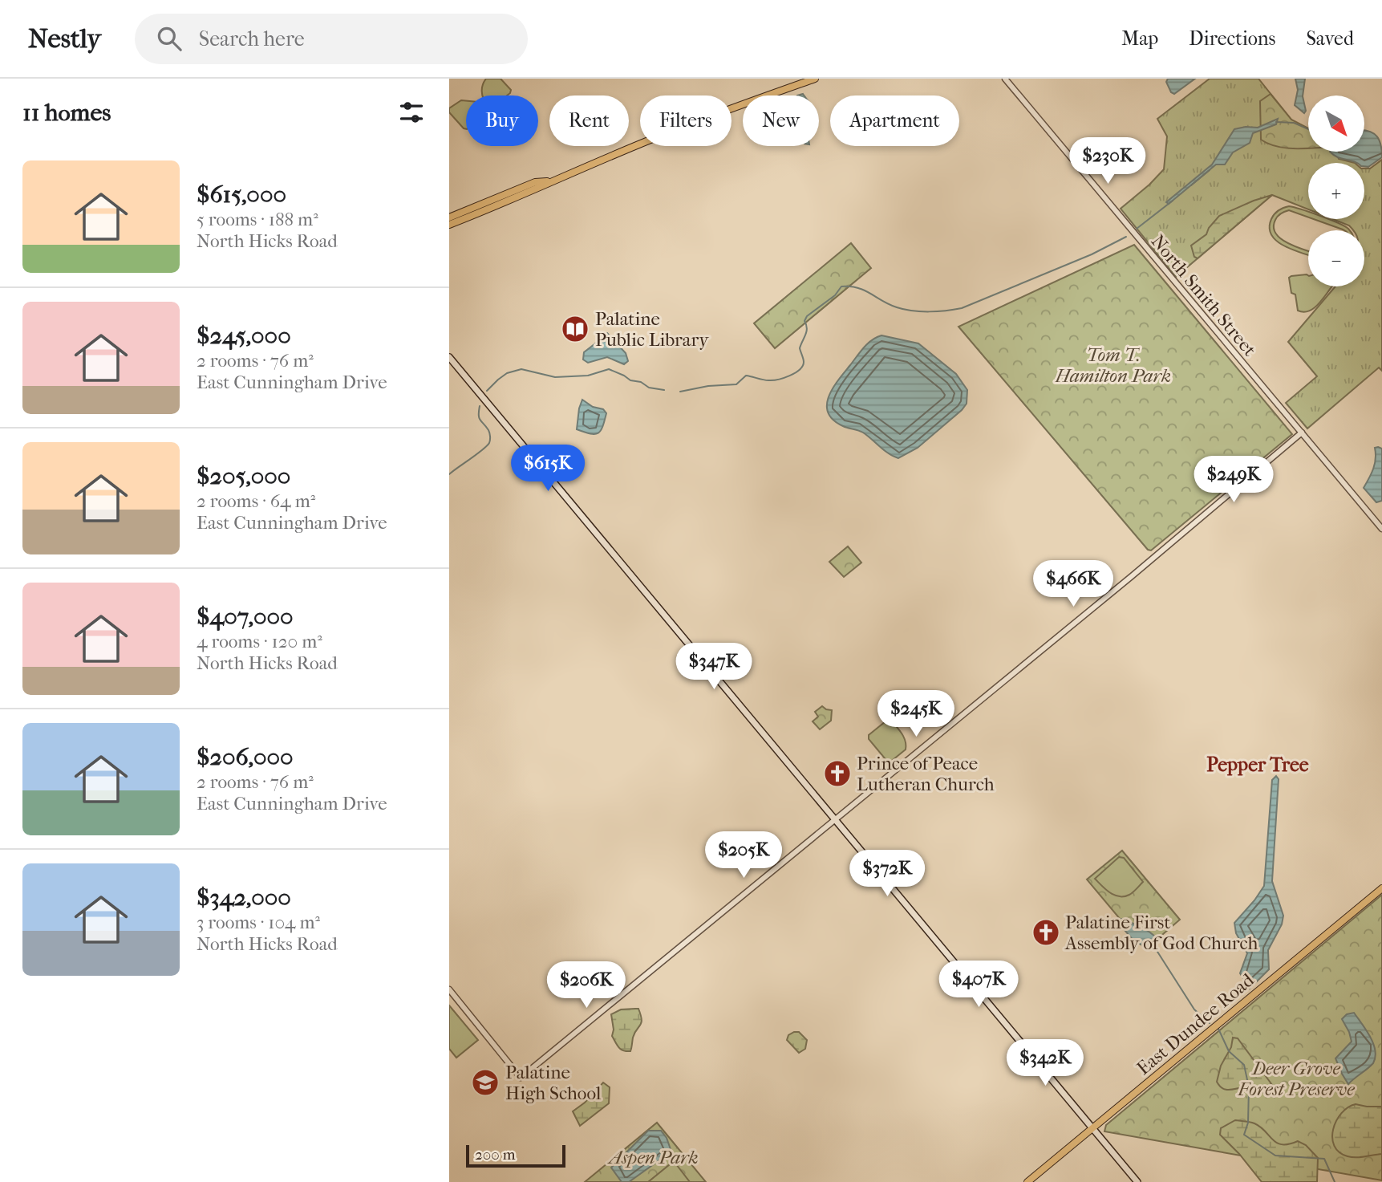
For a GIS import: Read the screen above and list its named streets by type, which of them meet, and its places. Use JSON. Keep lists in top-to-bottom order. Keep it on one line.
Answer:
{"streets":{"main road":["East Dundee Road"],"street":["North Smith Street"]},"districts":["Pepper Tree"],"parks":["Tom T. Hamilton Park","Deer Grove Forest Preserve","Aspen Park"],"places":{"library":["Palatine Public Library"],"church":["Prince of Peace Lutheran Church","Palatine First Assembly of God Church"],"school or university":["Palatine High School"]},"scale_bar":"200 m","north":"bottom right","page":{"header":"Nestly","search":"Search here","nav":["Map","Directions","Saved"],"heading":"11 homes","map_buttons":["+","−"],"chip":["Buy","Rent","Filters","New","Apartment"],"price":["$230K","$615K","$249K","$466K","$347K","$245K","$205K","$372K","$407K","$206K","$342K"],"list":[{"name":"$615,000","note":"5 rooms · 188 m² · North Hicks Road"},{"name":"$245,000","note":"2 rooms · 76 m² · East Cunningham Drive"},{"name":"$205,000","note":"2 rooms · 64 m² · East Cunningham Drive"},{"name":"$407,000","note":"4 rooms · 120 m² · North Hicks Road"},{"name":"$206,000","note":"2 rooms · 76 m² · East Cunningham Drive"},{"name":"$342,000","note":"3 rooms · 104 m² · North Hicks Road"}],"scale":"200 m"}}
